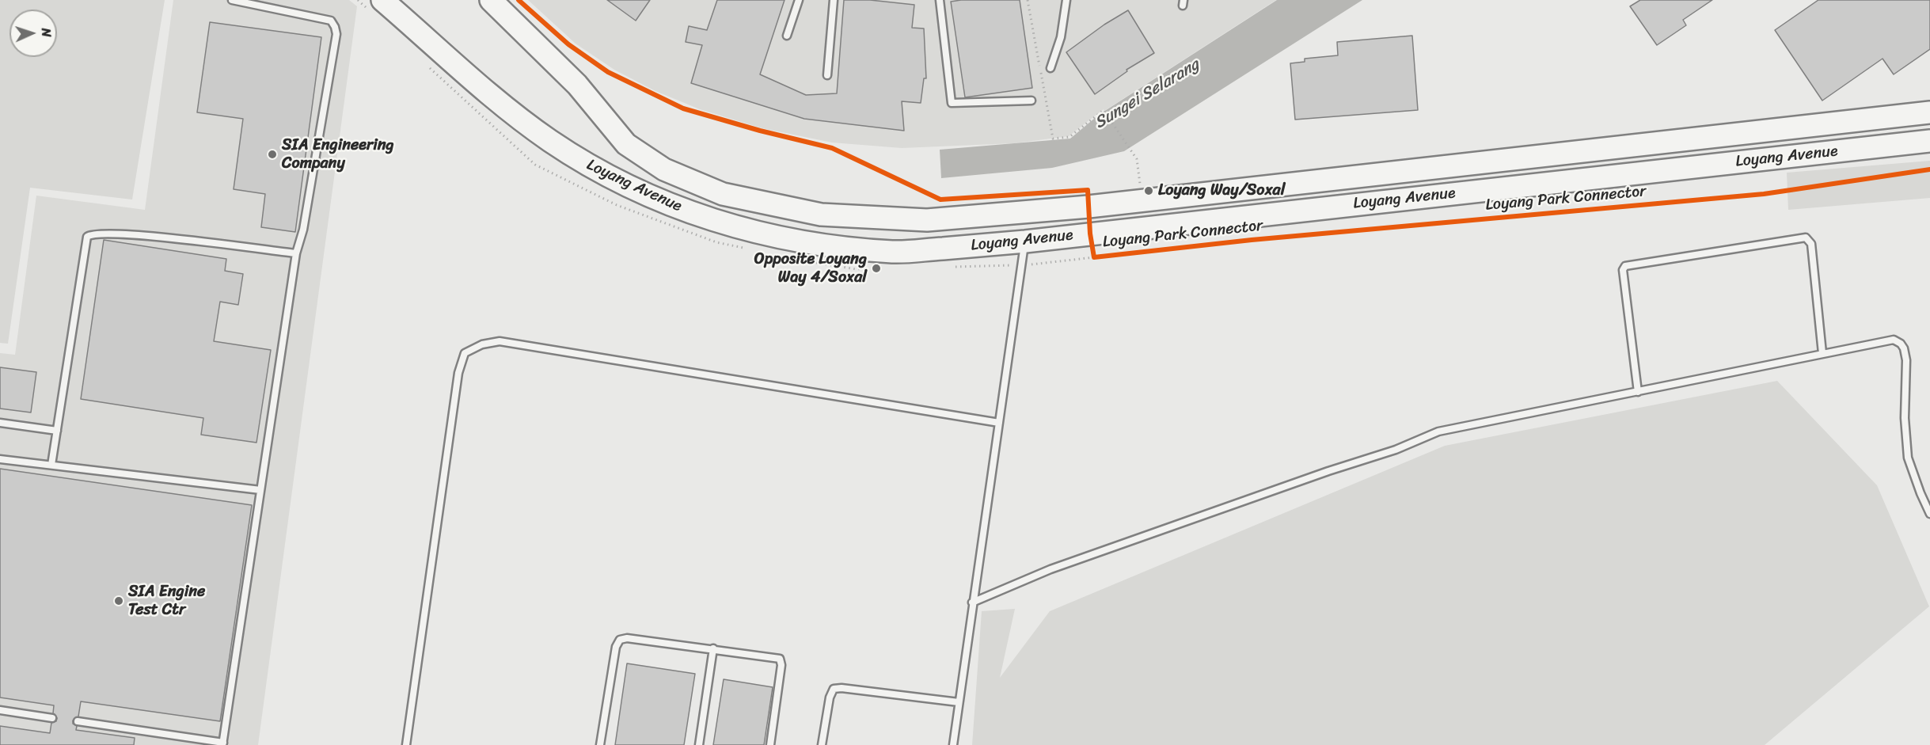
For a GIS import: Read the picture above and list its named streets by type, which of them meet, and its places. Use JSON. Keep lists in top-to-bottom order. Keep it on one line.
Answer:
{"streets":{"main road":["Loyang Avenue"],"cycle path":["Loyang Park Connector"]},"crossings":[["Loyang Avenue","Loyang Park Connector"]],"water":["Sungei Selarang"],"places":["SIA Engineering Company","Loyang Way/Soxal","Opposite Loyang Way 4/Soxal","SIA Engine Test Ctr"],"north":"right"}
